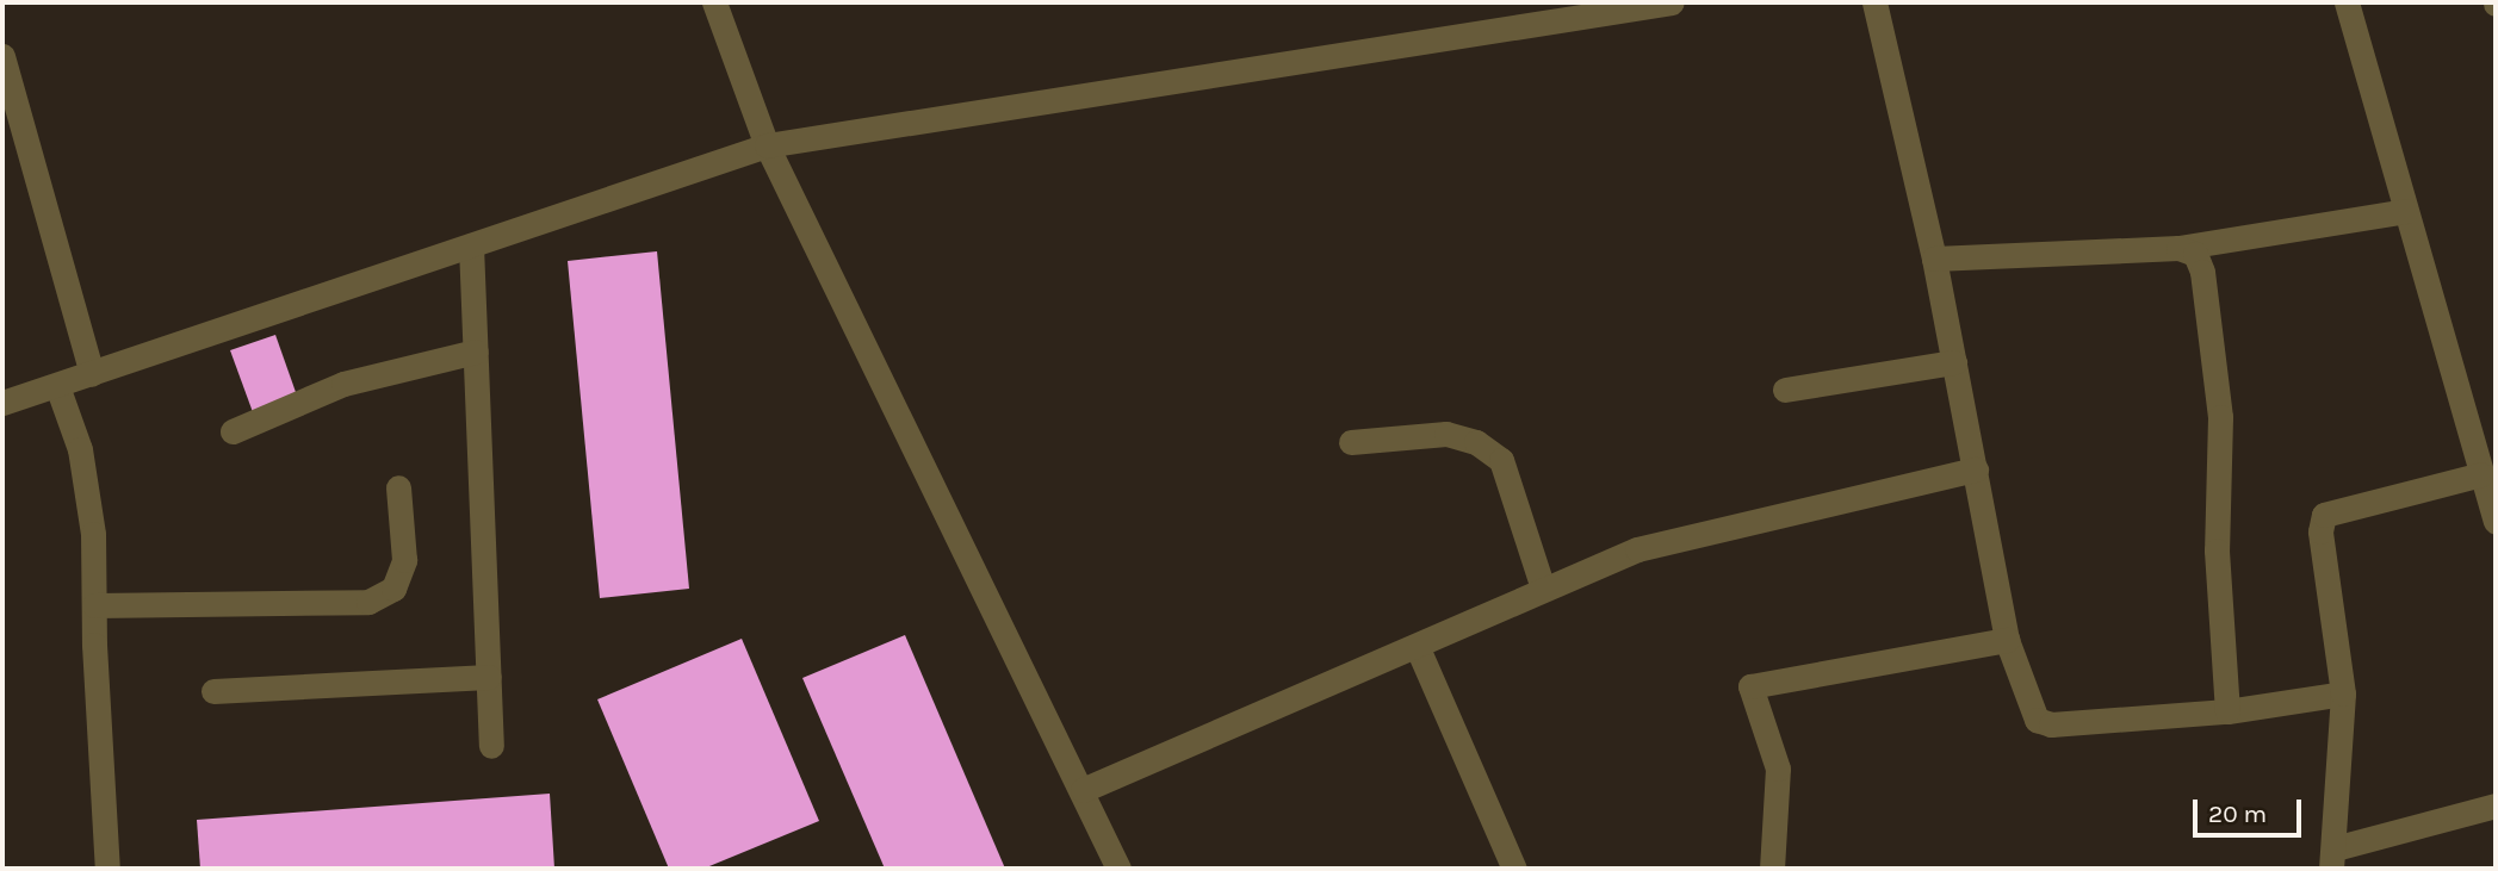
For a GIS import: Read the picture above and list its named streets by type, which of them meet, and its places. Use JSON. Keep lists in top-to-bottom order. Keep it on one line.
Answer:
{"scale_bar":"20 m"}
